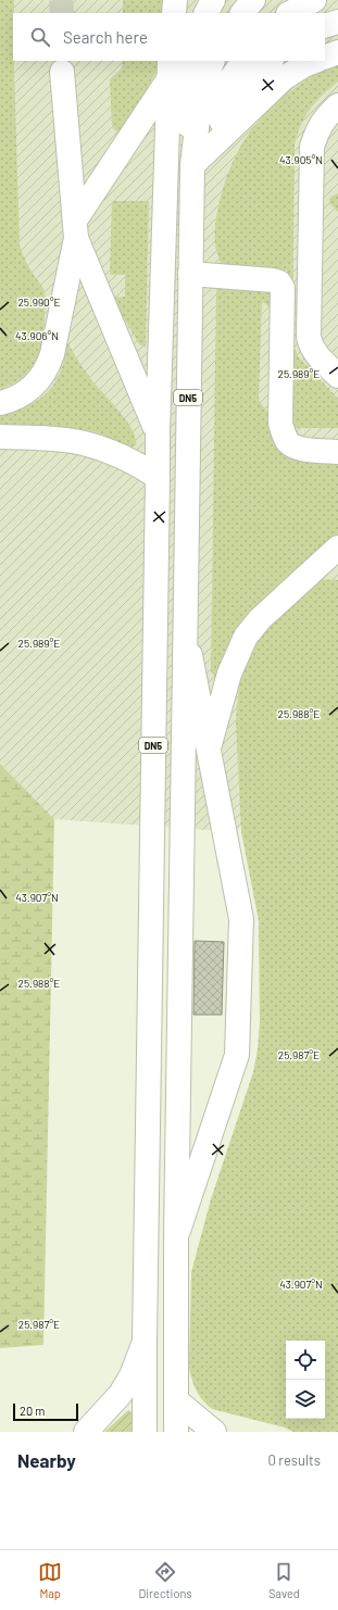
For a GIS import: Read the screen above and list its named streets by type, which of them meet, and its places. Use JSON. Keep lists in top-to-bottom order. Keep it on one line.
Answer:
{"streets":{"main road":["DN5"]},"scale_bar":"20 m","page":{"search":"Search here","scale":"20 m","heading":["Nearby","0 results"],"nav":["Map","Directions","Saved"]},"coordinates":["43.905°N","25.990°E","43.906°N","25.989°E","25.988°E","43.907°N","25.987°E"]}
